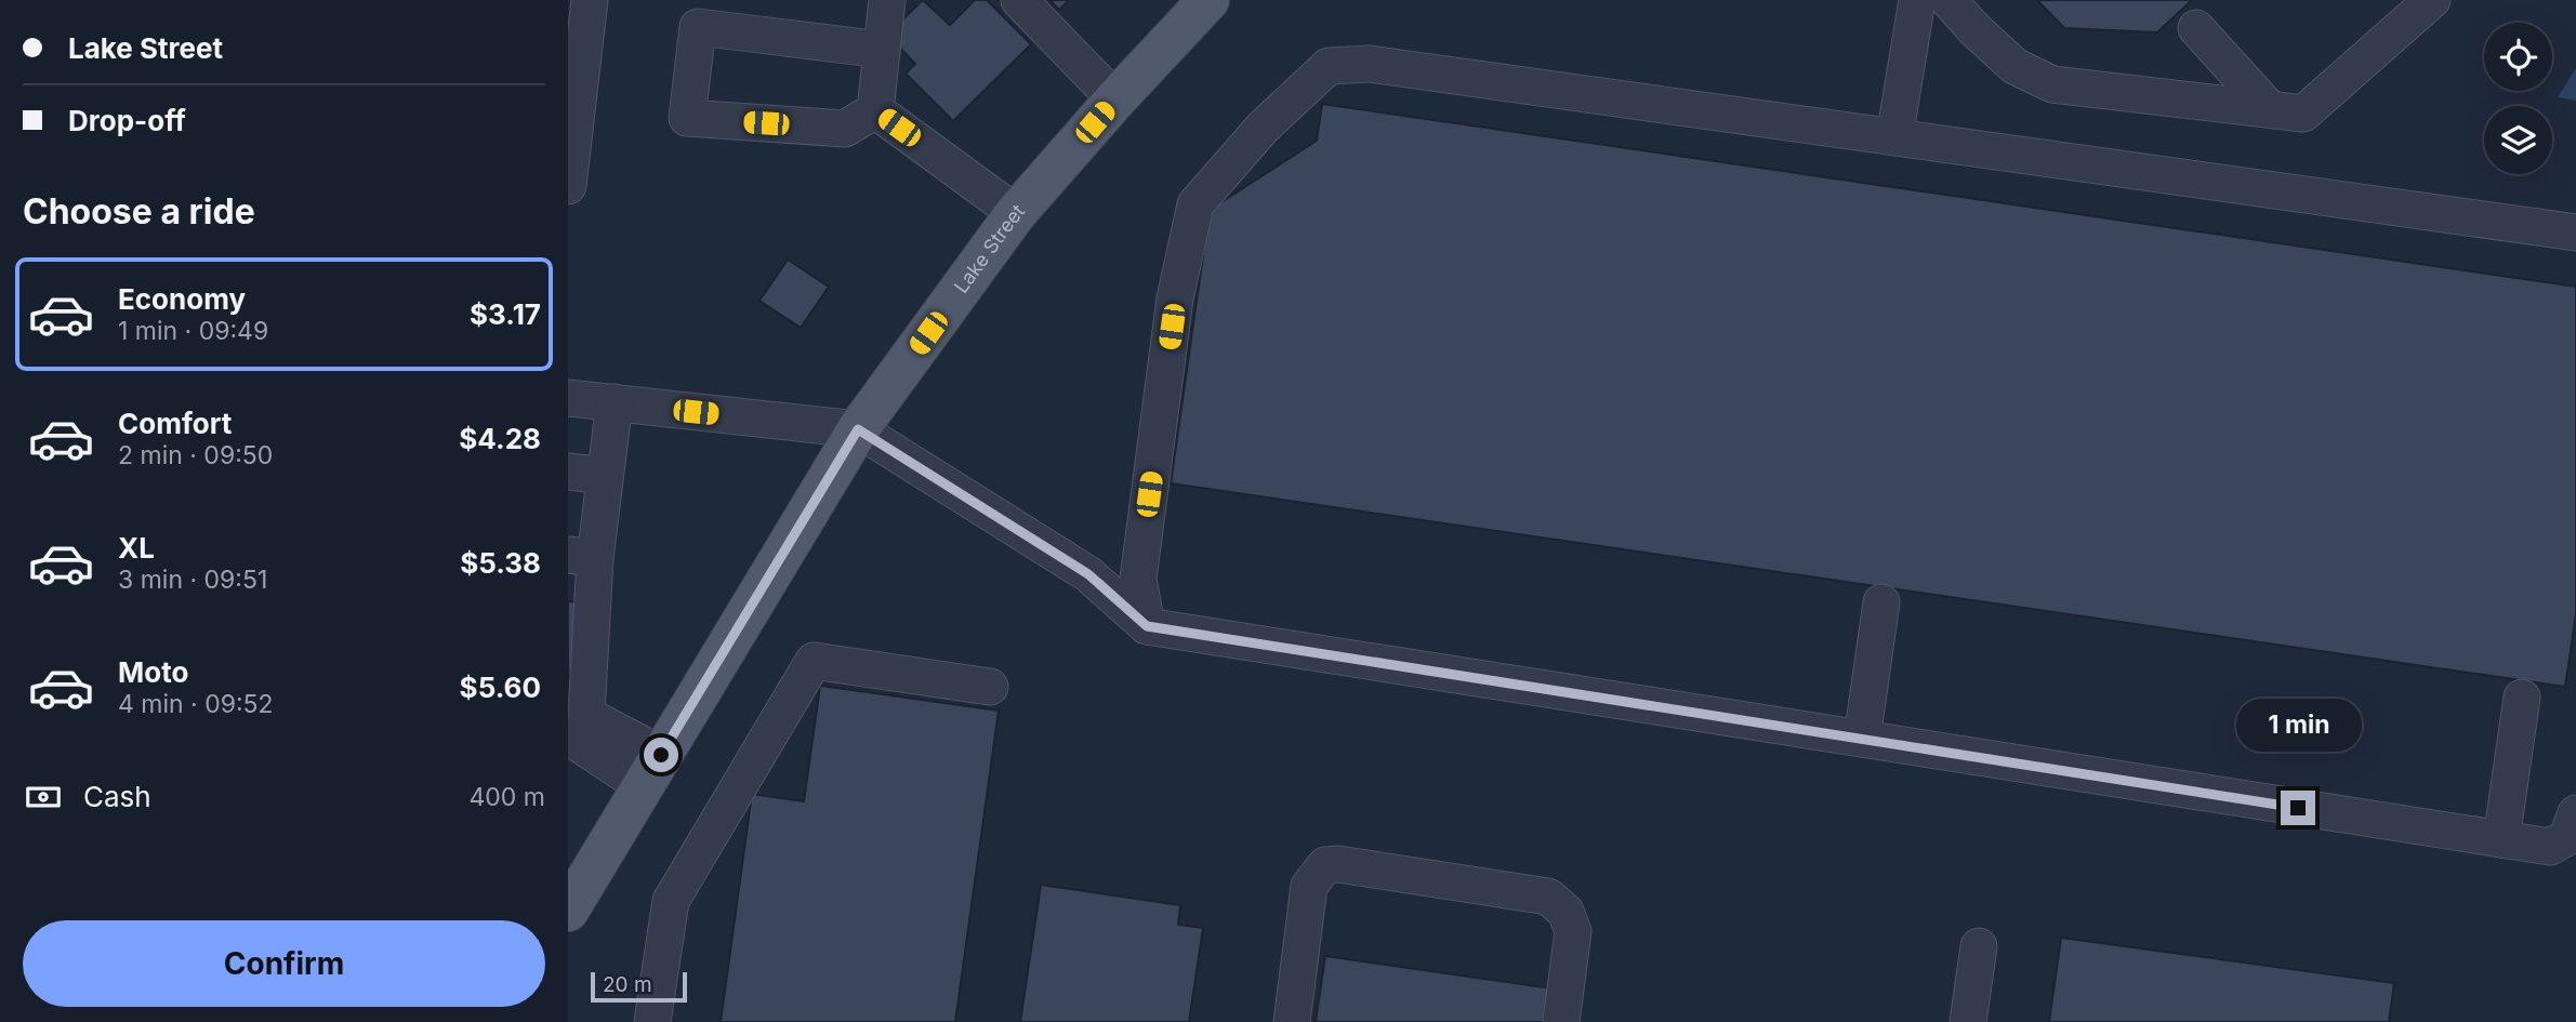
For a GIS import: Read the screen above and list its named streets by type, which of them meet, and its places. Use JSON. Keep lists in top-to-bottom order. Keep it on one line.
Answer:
{"streets":{"main road":["Lake Street"]},"scale_bar":"20 m","page":{"banner":["Lake Street","Drop-off"],"heading":"Choose a ride","list":[{"name":"Economy","note":"1 min · 09:49","value":"$3.17"},{"name":"Comfort","note":"2 min · 09:50","value":"$4.28"},{"name":"XL","note":"3 min · 09:51","value":"$5.38"},{"name":"Moto","note":"4 min · 09:52","value":"$5.60"}],"bubble":"1 min","pay":["Cash","400 m"],"buttons":"Confirm","scale":"20 m"}}
